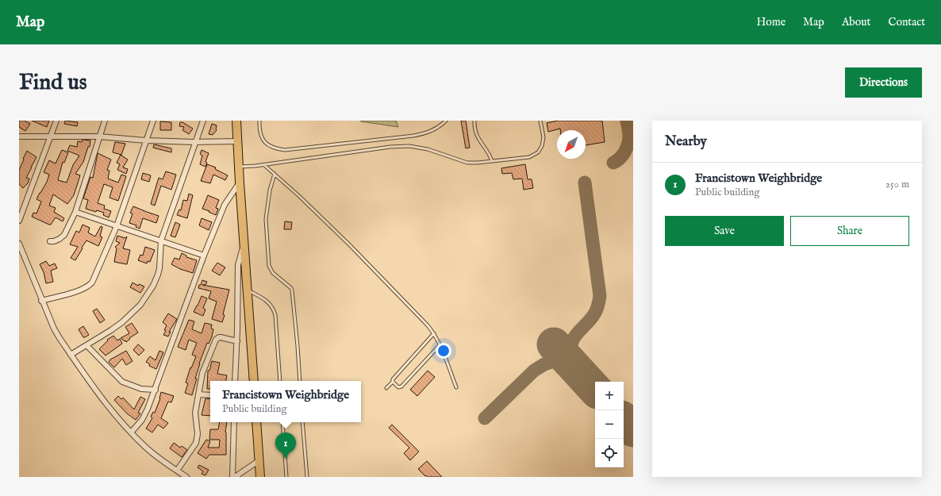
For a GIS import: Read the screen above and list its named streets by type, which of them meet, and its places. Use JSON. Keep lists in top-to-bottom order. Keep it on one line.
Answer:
{"north":"bottom left","page":{"header":"Map","nav":["Home","Map","About","Contact"],"buttons":["Directions",["Save","Share"]],"title":"Find us","heading":"Nearby","list":[{"mark":"1","name":"Francistown Weighbridge","note":"Public building","value":"250 m"}],"popup":["Francistown Weighbridge","Public building"],"map_buttons":["+","−"],"pins":"1"}}
